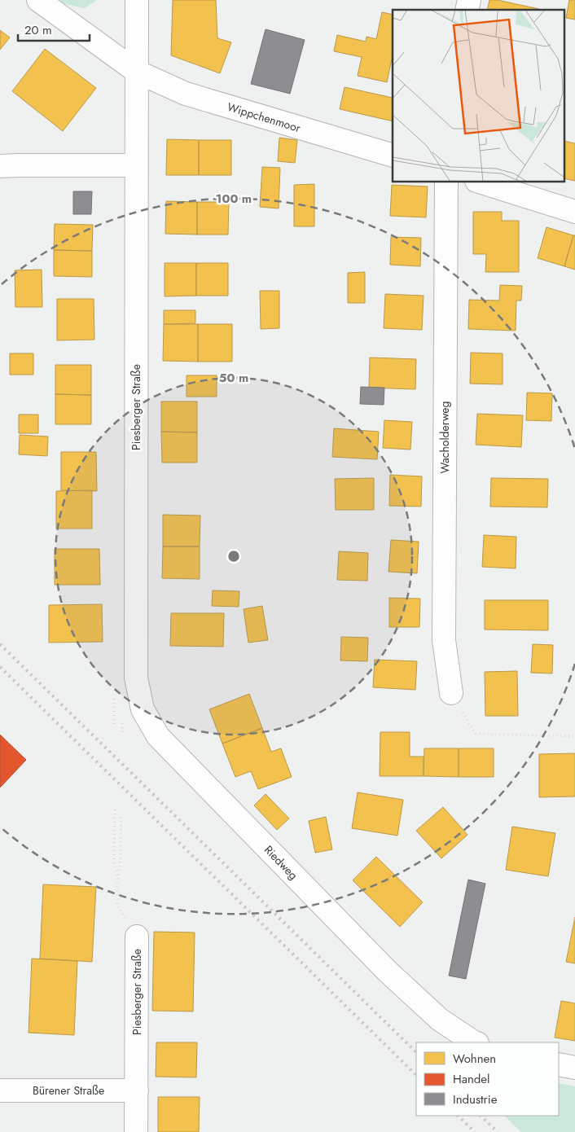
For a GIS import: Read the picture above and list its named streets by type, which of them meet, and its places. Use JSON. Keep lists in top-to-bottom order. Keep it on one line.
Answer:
{"streets":{"street":["Wippchenmoor","Piesberger Straße","Wacholderweg","Riedweg","Bürener Straße"]},"crossings":[["Wippchenmoor","Piesberger Straße"],["Piesberger Straße","Riedweg"],["Piesberger Straße","Bürener Straße"]],"legend":["Wohnen","Handel","Industrie"],"scale_bar":"20 m","rings":["100 m","50 m"]}
